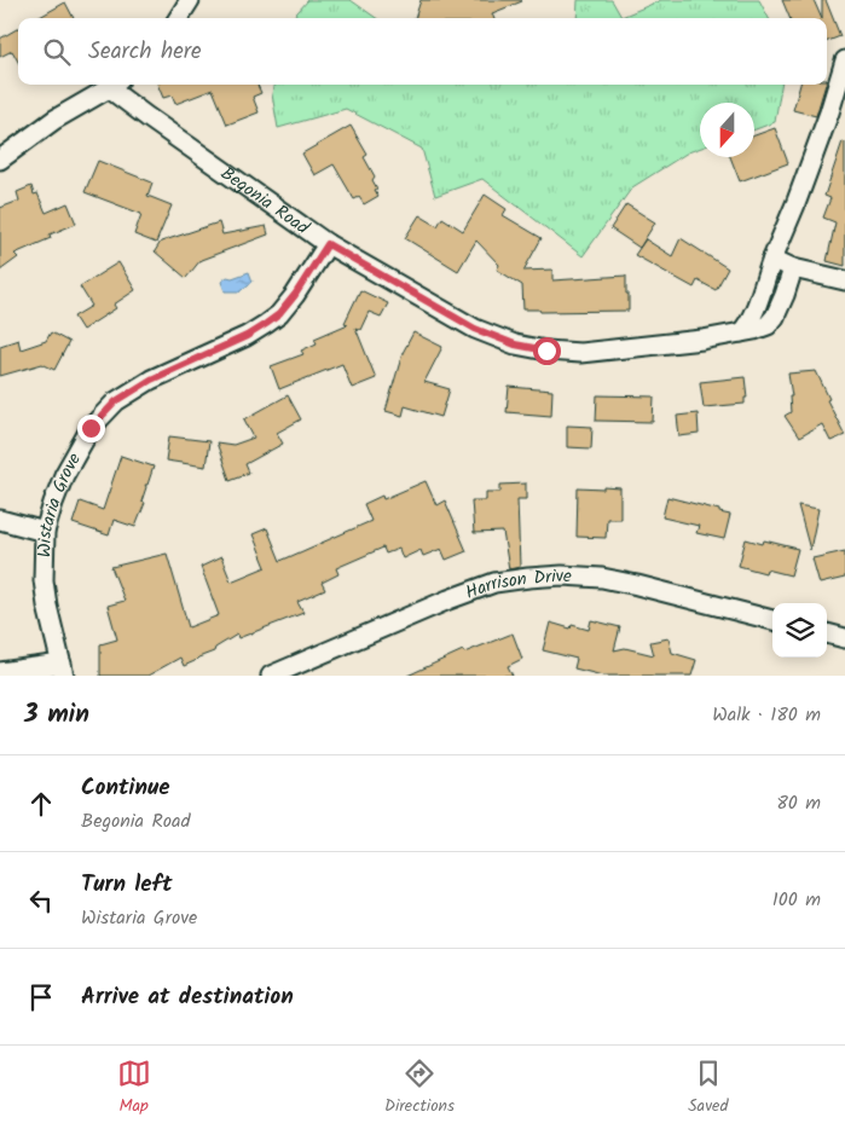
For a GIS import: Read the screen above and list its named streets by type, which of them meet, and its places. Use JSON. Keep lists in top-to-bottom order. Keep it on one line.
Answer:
{"streets":{"street":["Begonia Road","Wistaria Grove","Harrison Drive"]},"crossings":[["Begonia Road","Wistaria Grove"]],"north":"bottom","page":{"search":"Search here","heading":["3 min","Walk · 180 m"],"list":[["Continue","Begonia Road","80 m"],["Turn left","Wistaria Grove","100 m"],"Arrive at destination"],"nav":["Map","Directions","Saved"]}}
